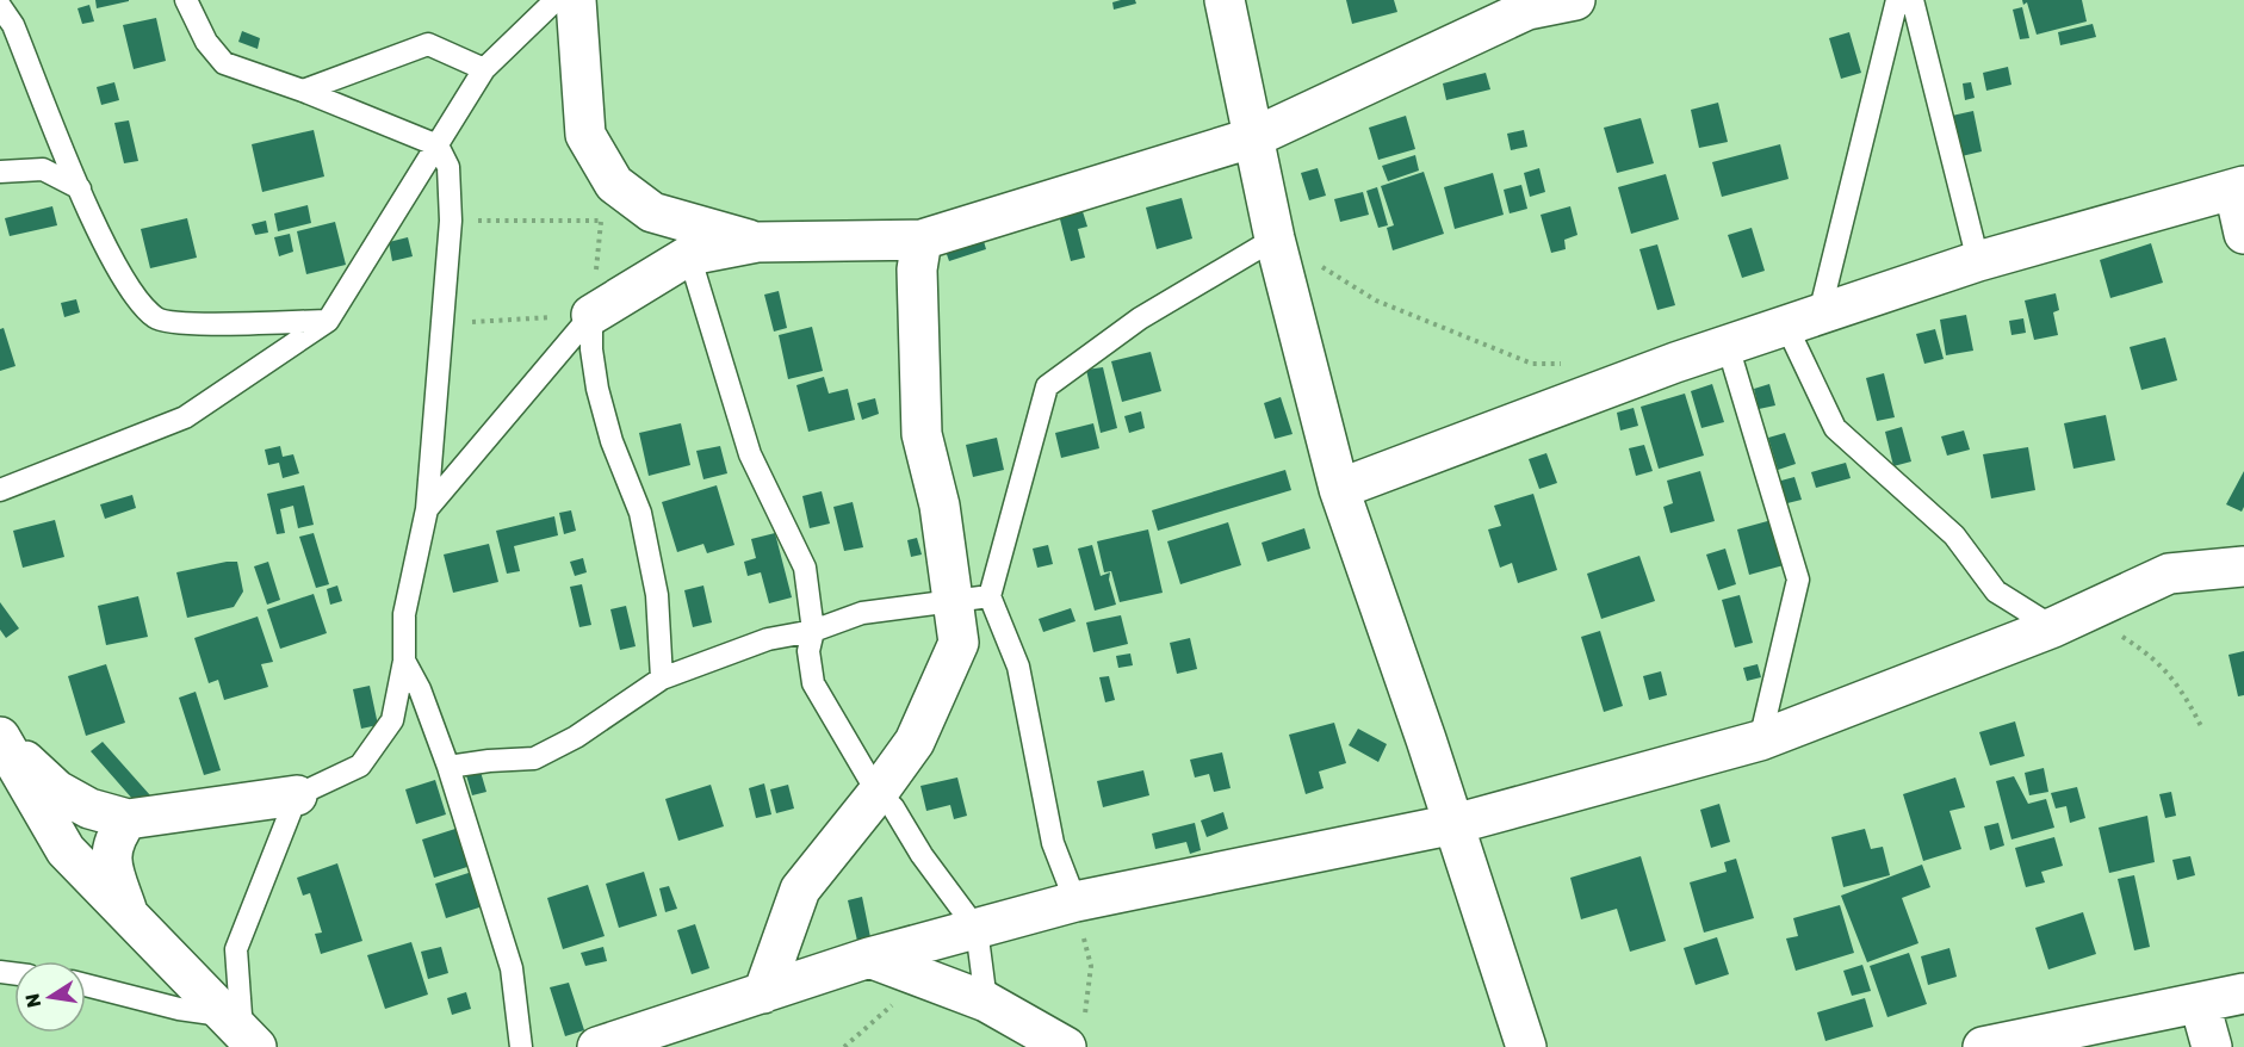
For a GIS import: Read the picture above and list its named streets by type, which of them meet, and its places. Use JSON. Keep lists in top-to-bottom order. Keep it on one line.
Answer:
{"north":"left"}
